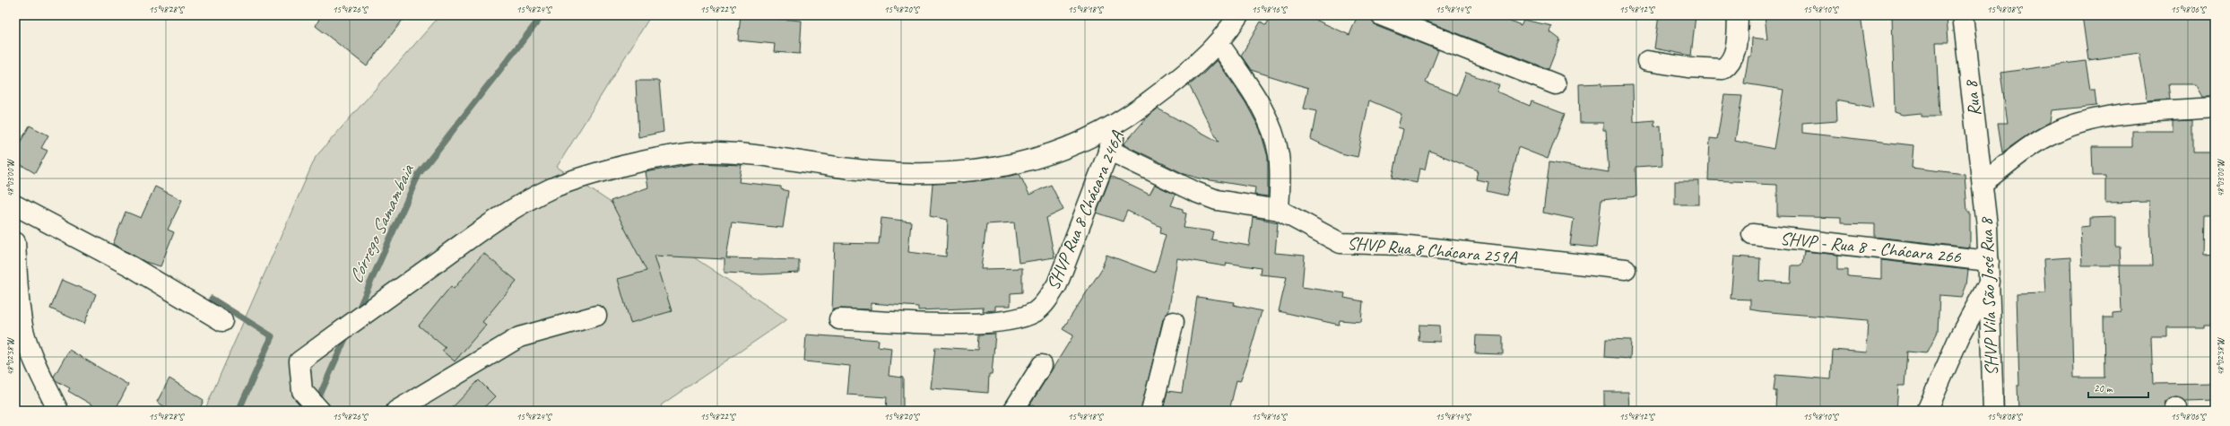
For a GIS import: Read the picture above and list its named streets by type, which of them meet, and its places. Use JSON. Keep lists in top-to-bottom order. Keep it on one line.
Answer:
{"streets":{"street":["Rua 8","SHVP Rua 8 Chácara 246A","SHVP - Rua 8 - Chácara 266","SHVP Rua 8 Chácara 259A","SHVP Vila São José Rua 8"]},"crossings":[["Rua 8","SHVP Vila São José Rua 8"],["SHVP Rua 8 Chácara 246A","SHVP Rua 8 Chácara 259A"],["SHVP - Rua 8 - Chácara 266","SHVP Vila São José Rua 8"]],"water":["Córrego Samambaia"],"scale_bar":"20 m","coordinates":["15°48'28\"S","15°48'26\"S","15°48'24\"S","15°48'22\"S","15°48'20\"S","15°48'18\"S","15°48'16\"S","15°48'14\"S","15°48'12\"S","15°48'10\"S","15°48'08\"S","15°48'06\"S","48°03'00\"W","48°02'58\"W"]}
